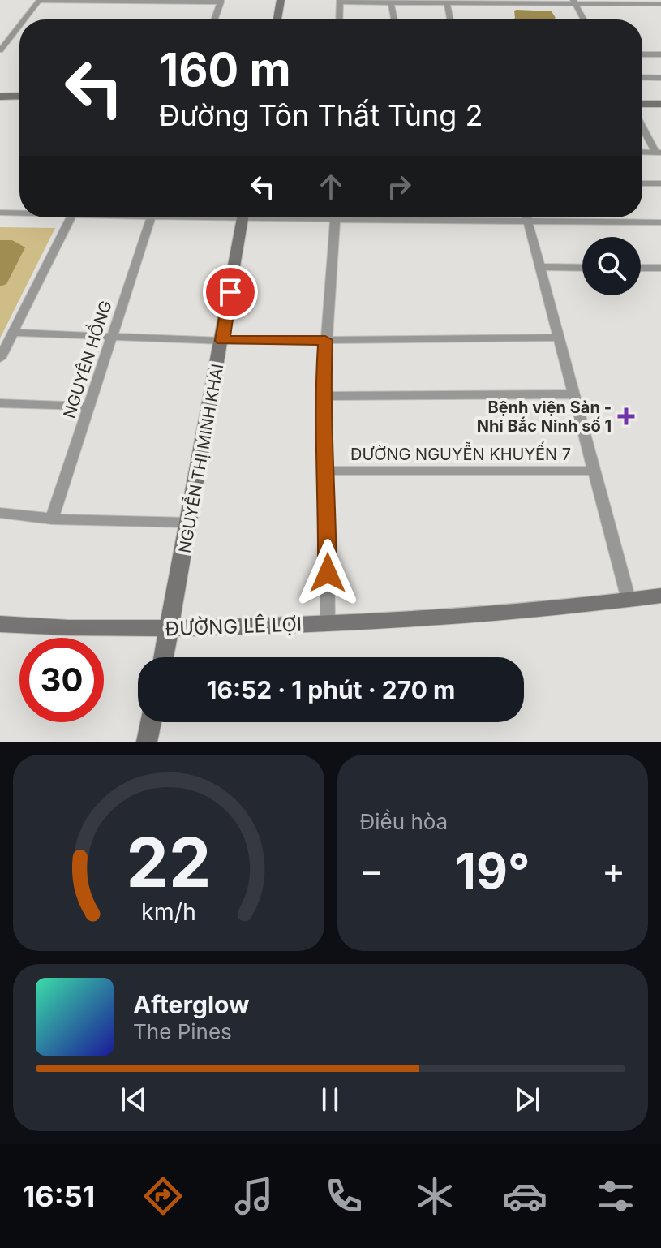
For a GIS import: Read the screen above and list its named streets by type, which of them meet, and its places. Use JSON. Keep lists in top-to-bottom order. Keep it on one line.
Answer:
{"streets":{"main road":["NGUYỄN THỊ MINH KHAI","ĐƯỜNG LÊ LỢI"],"street":["NGUYÊN HỒNG","ĐƯỜNG NGUYỄN KHUYẾN 7"]},"crossings":[["NGUYỄN THỊ MINH KHAI","ĐƯỜNG LÊ LỢI"]],"places":{"health":["Bệnh viện Sản - Nhi Bắc Ninh số 1"]},"page":{"turn":["160 m","Đường Tôn Thất Tùng 2"],"limit":"30","trip":"16:52 · 1 phút · 270 m","tile":"Điều hòa","heat":["−","19°","+"],"song":["Afterglow","The Pines"],"tabs":"16:51","gauge":["22","km/h"]}}
